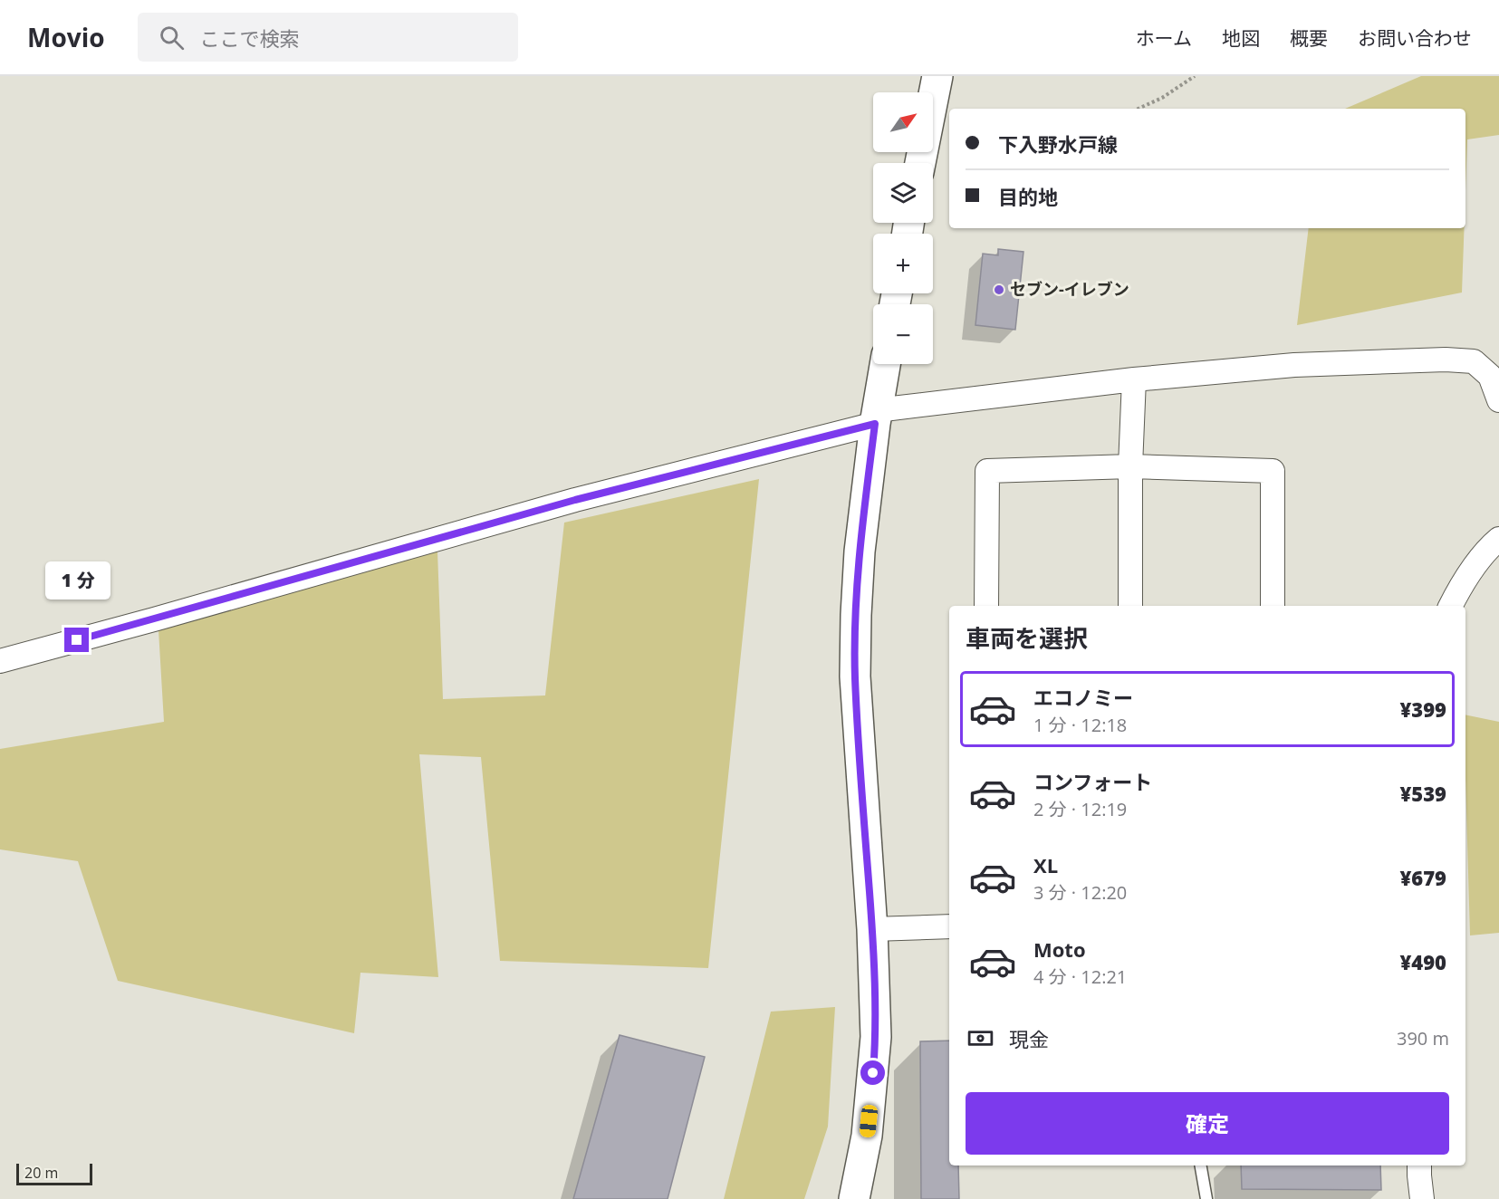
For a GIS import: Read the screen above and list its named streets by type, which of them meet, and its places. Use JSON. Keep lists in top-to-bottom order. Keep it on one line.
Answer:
{"places":["セブン-イレブン"],"scale_bar":"20 m","north":"top right","page":{"header":"Movio","search":"ここで検索","nav":["ホーム","地図","概要","お問い合わせ"],"map_buttons":["+","−"],"banner":["下入野水戸線","目的地"],"bubble":"1 分","heading":"車両を選択","list":[{"name":"エコノミー","note":"1 分 · 12:18","value":"¥399"},{"name":"コンフォート","note":"2 分 · 12:19","value":"¥539"},{"name":"XL","note":"3 分 · 12:20","value":"¥679"},{"name":"Moto","note":"4 分 · 12:21","value":"¥490"}],"pay":["現金","390 m"],"buttons":"確定","scale":"20 m"}}
